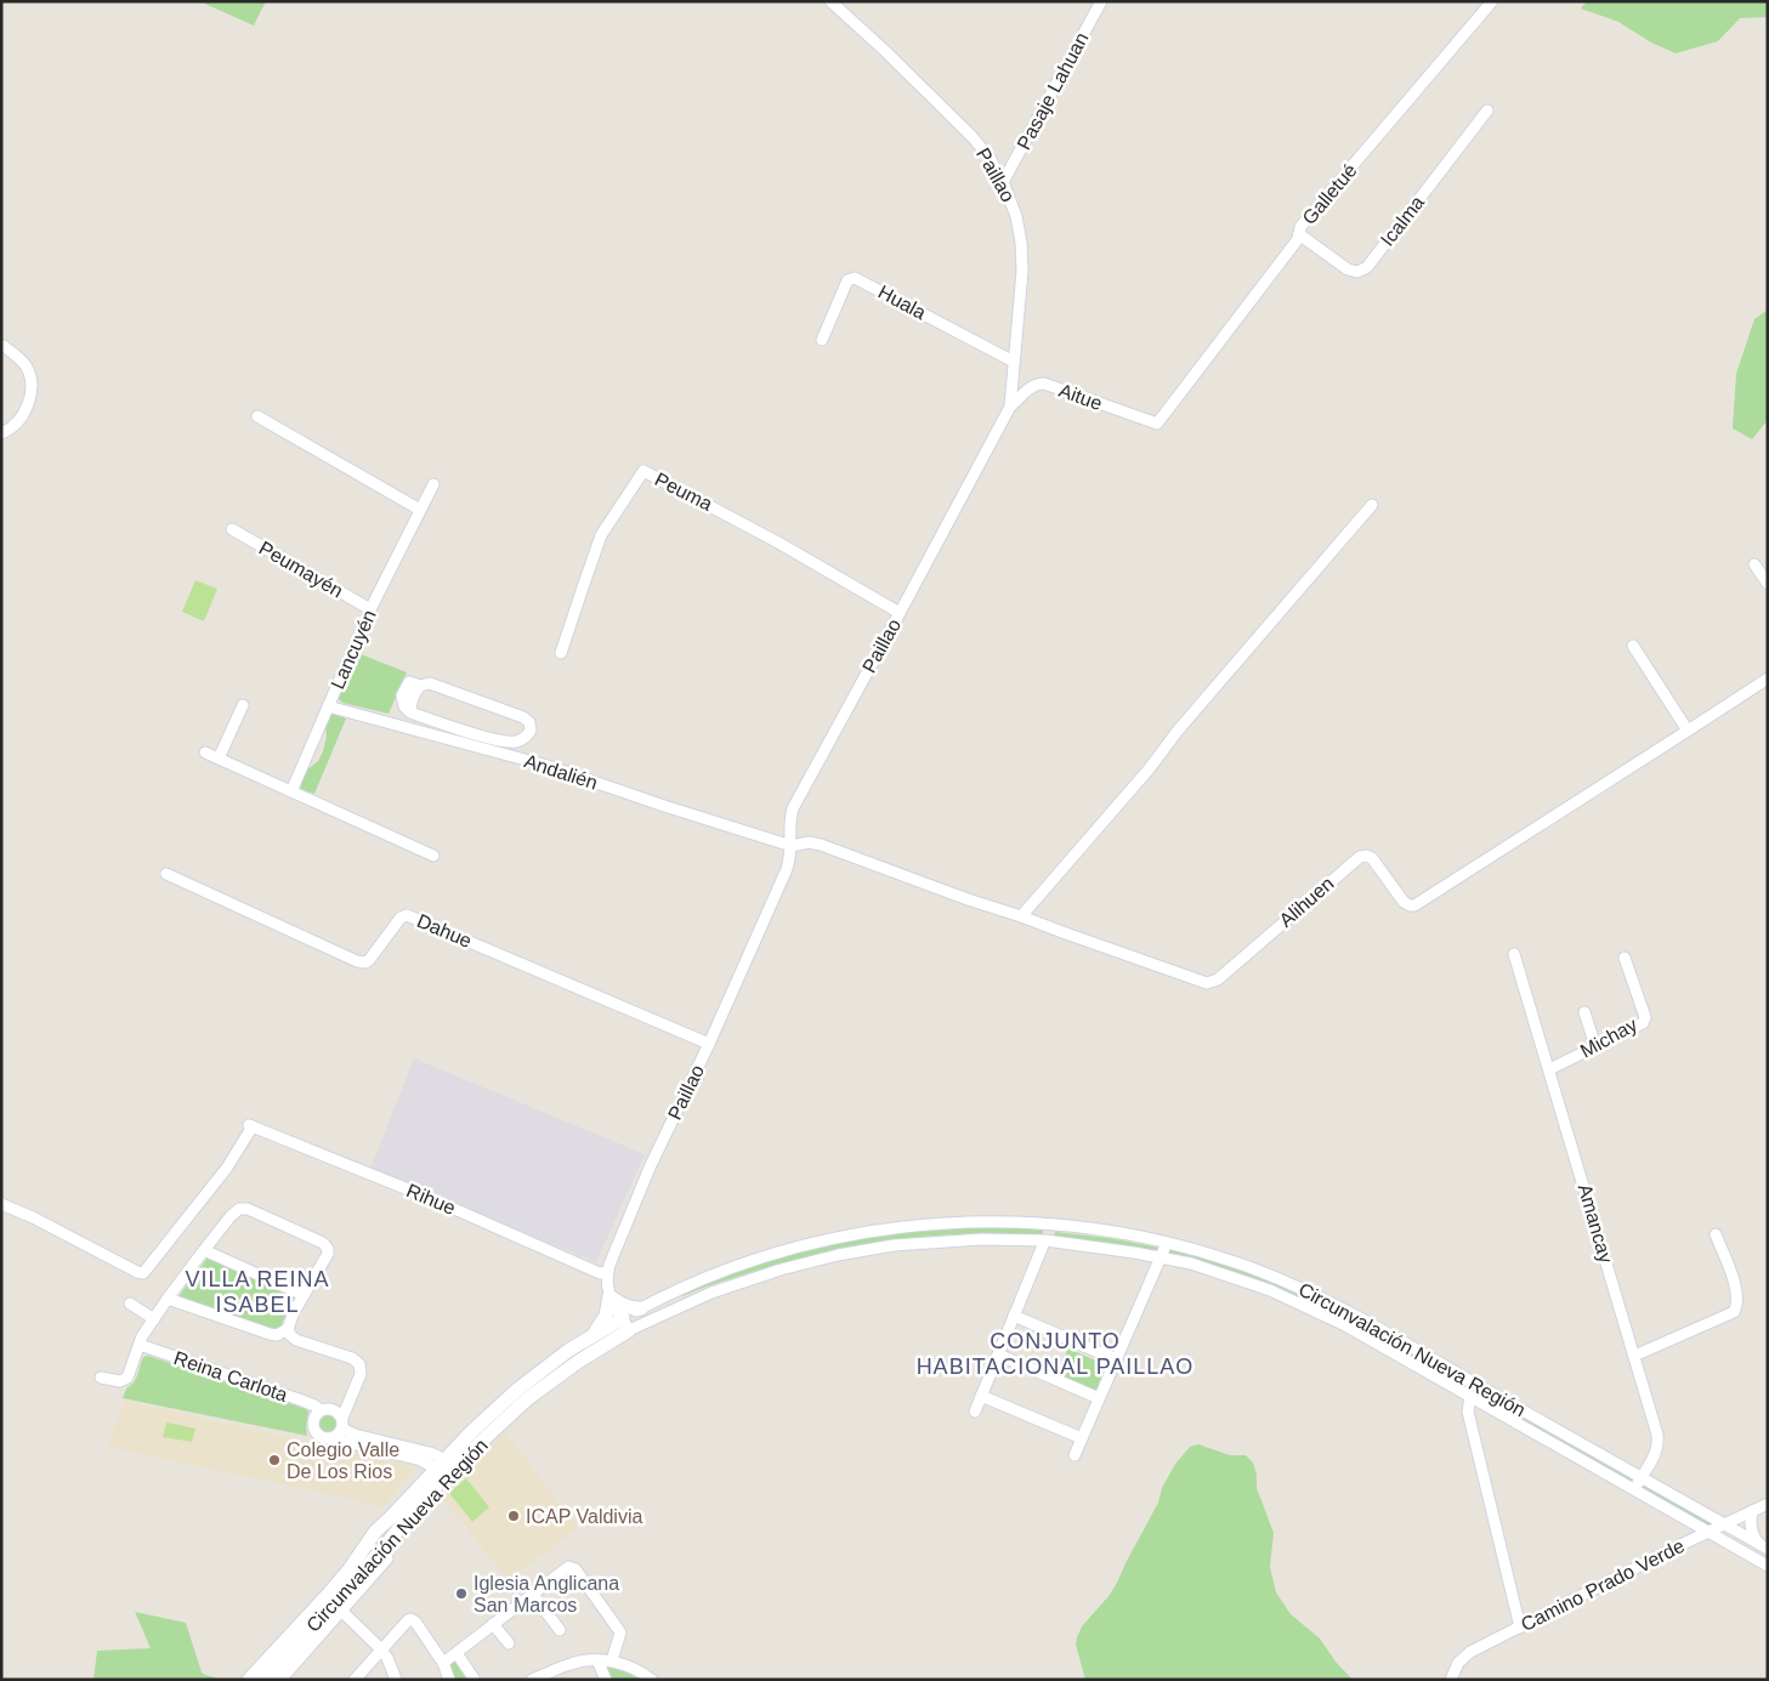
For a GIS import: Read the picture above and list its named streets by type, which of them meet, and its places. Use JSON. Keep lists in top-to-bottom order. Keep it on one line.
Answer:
{"streets":{"street":["Pasaje Lahuan","Paillao","Galletué","Icalma","Huala","Aitue","Peuma","Peumayén","Lancuyén","Andalién","Alihuen","Dahue","Michay","Rihue","Amancay","Circunvalación Nueva Región","Reina Carlota","Camino Prado Verde"]},"crossings":[["Pasaje Lahuan","Paillao"],["Paillao","Huala"],["Paillao","Aitue"],["Paillao","Peuma"],["Paillao","Andalién"],["Paillao","Alihuen"],["Paillao","Dahue"],["Paillao","Rihue"],["Paillao","Circunvalación Nueva Región"],["Galletué","Icalma"],["Galletué","Aitue"],["Peumayén","Lancuyén"],["Lancuyén","Andalién"],["Andalién","Alihuen"],["Michay","Amancay"],["Amancay","Circunvalación Nueva Región"],["Circunvalación Nueva Región","Camino Prado Verde"]],"districts":["VILLA REINA ISABEL","CONJUNTO HABITACIONAL PAILLAO"],"places":["Colegio Valle De Los Rios","ICAP Valdivia","Iglesia Anglicana San Marcos"]}
